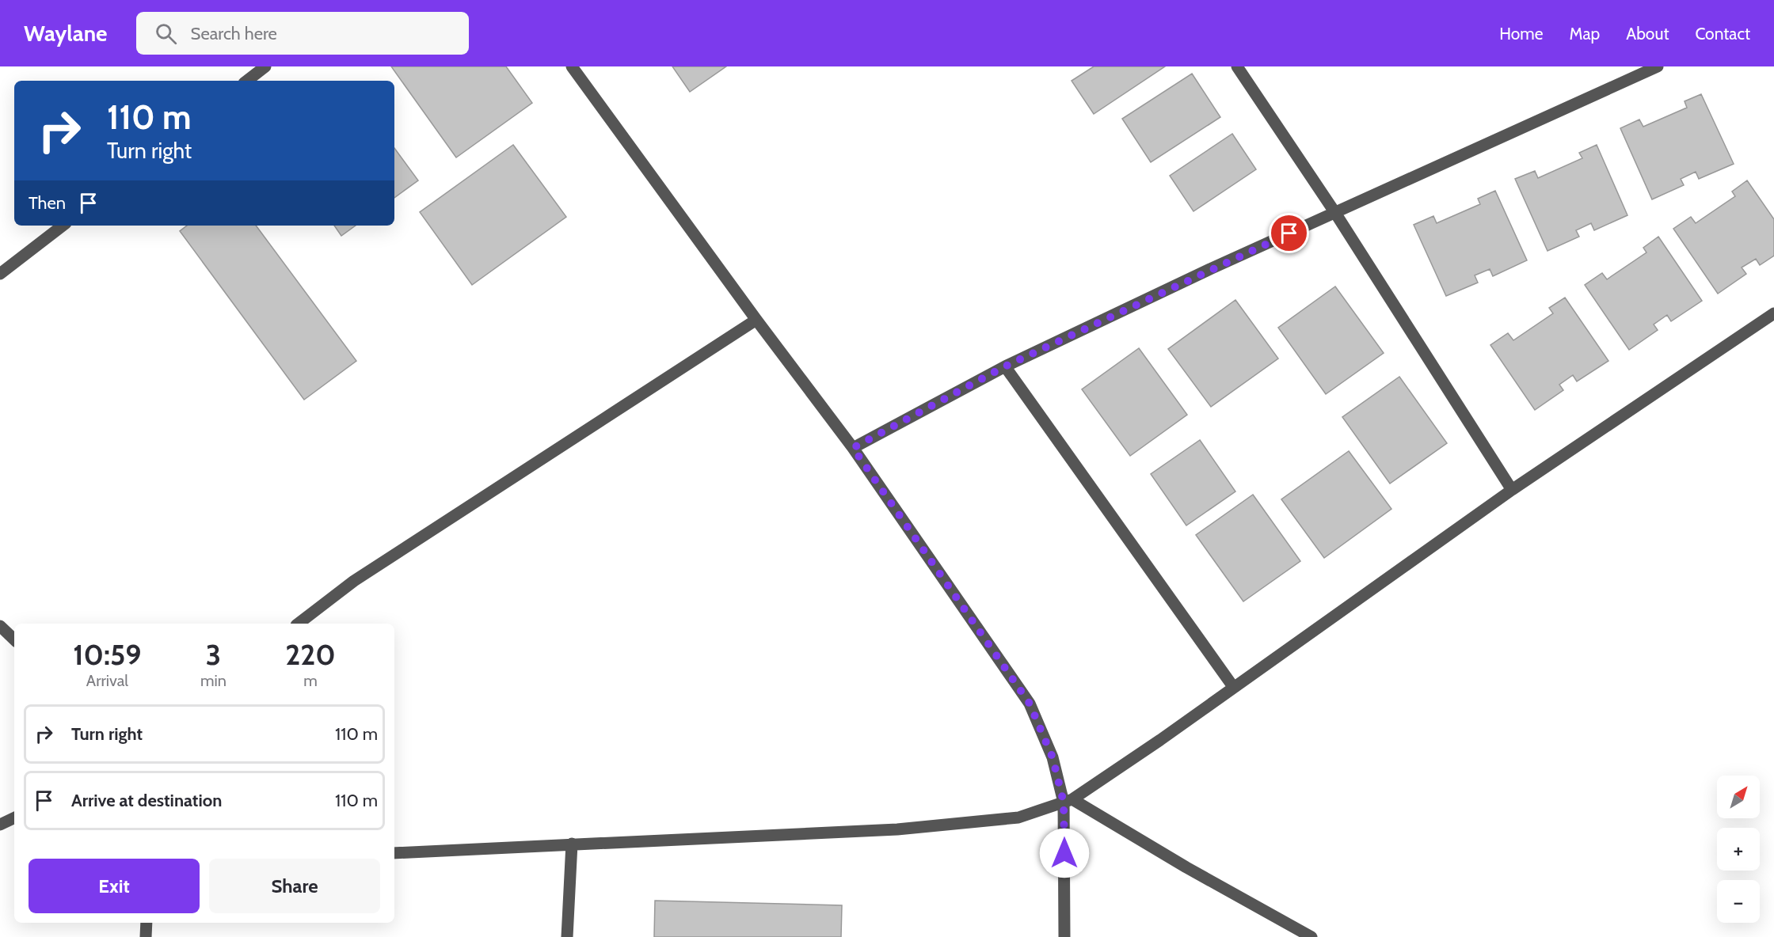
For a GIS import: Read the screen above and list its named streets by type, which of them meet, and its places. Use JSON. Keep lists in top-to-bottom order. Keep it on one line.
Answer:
{"north":"top right","page":{"header":"Waylane","search":"Search here","nav":["Home","Map","About","Contact"],"turn":["110 m","Turn right"],"then":"Then","eta":["10:59","Arrival","3","min","220","m"],"list":[{"name":"Turn right","value":"110 m"},{"name":"Arrive at destination","value":"110 m"}],"map_buttons":["+","−"],"buttons":["Exit","Share"]}}
